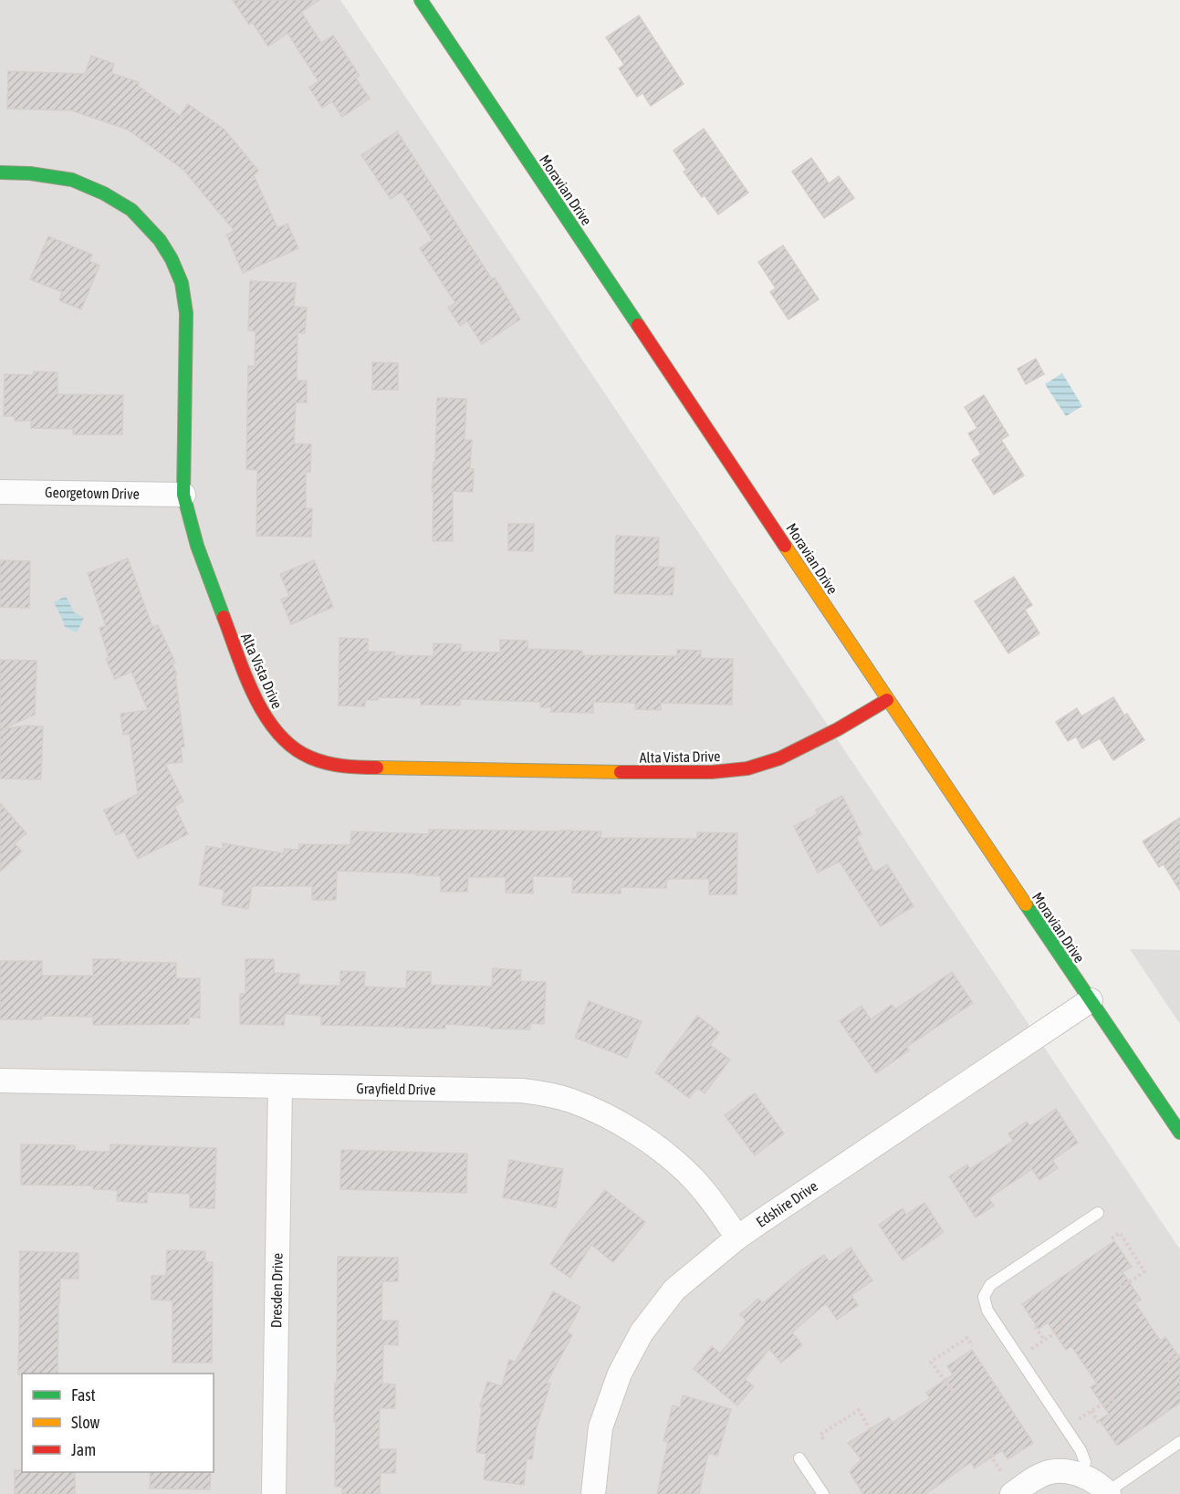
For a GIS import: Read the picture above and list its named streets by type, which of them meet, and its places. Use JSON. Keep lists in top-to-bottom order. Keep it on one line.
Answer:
{"streets":{"street":["Moravian Drive","Georgetown Drive","Alta Vista Drive","Grayfield Drive","Edshire Drive","Dresden Drive"]},"crossings":[["Moravian Drive","Alta Vista Drive"],["Moravian Drive","Edshire Drive"],["Georgetown Drive","Alta Vista Drive"],["Grayfield Drive","Edshire Drive"],["Grayfield Drive","Dresden Drive"]],"legend":["Fast","Slow","Jam"]}
